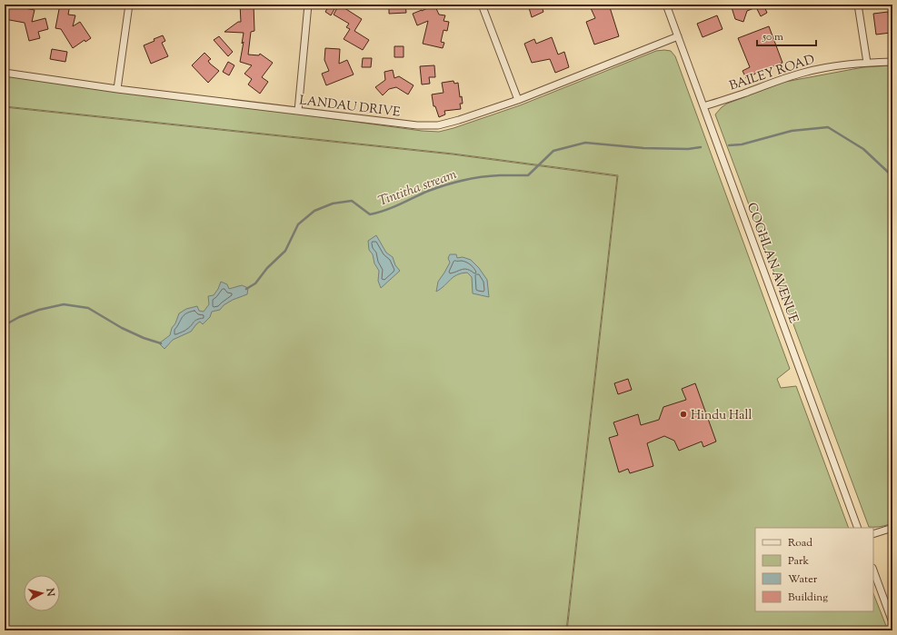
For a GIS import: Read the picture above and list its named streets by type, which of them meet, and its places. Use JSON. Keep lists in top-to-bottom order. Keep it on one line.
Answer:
{"streets":{"street":["BAILEY ROAD","LANDAU DRIVE","COGHLAN AVENUE"]},"crossings":[["BAILEY ROAD","COGHLAN AVENUE"],["LANDAU DRIVE","COGHLAN AVENUE"]],"water":["Tintitha stream"],"places":["Hindu Hall"],"legend":["Road","Park","Water","Building"],"scale_bar":"50 m","north":"right"}
